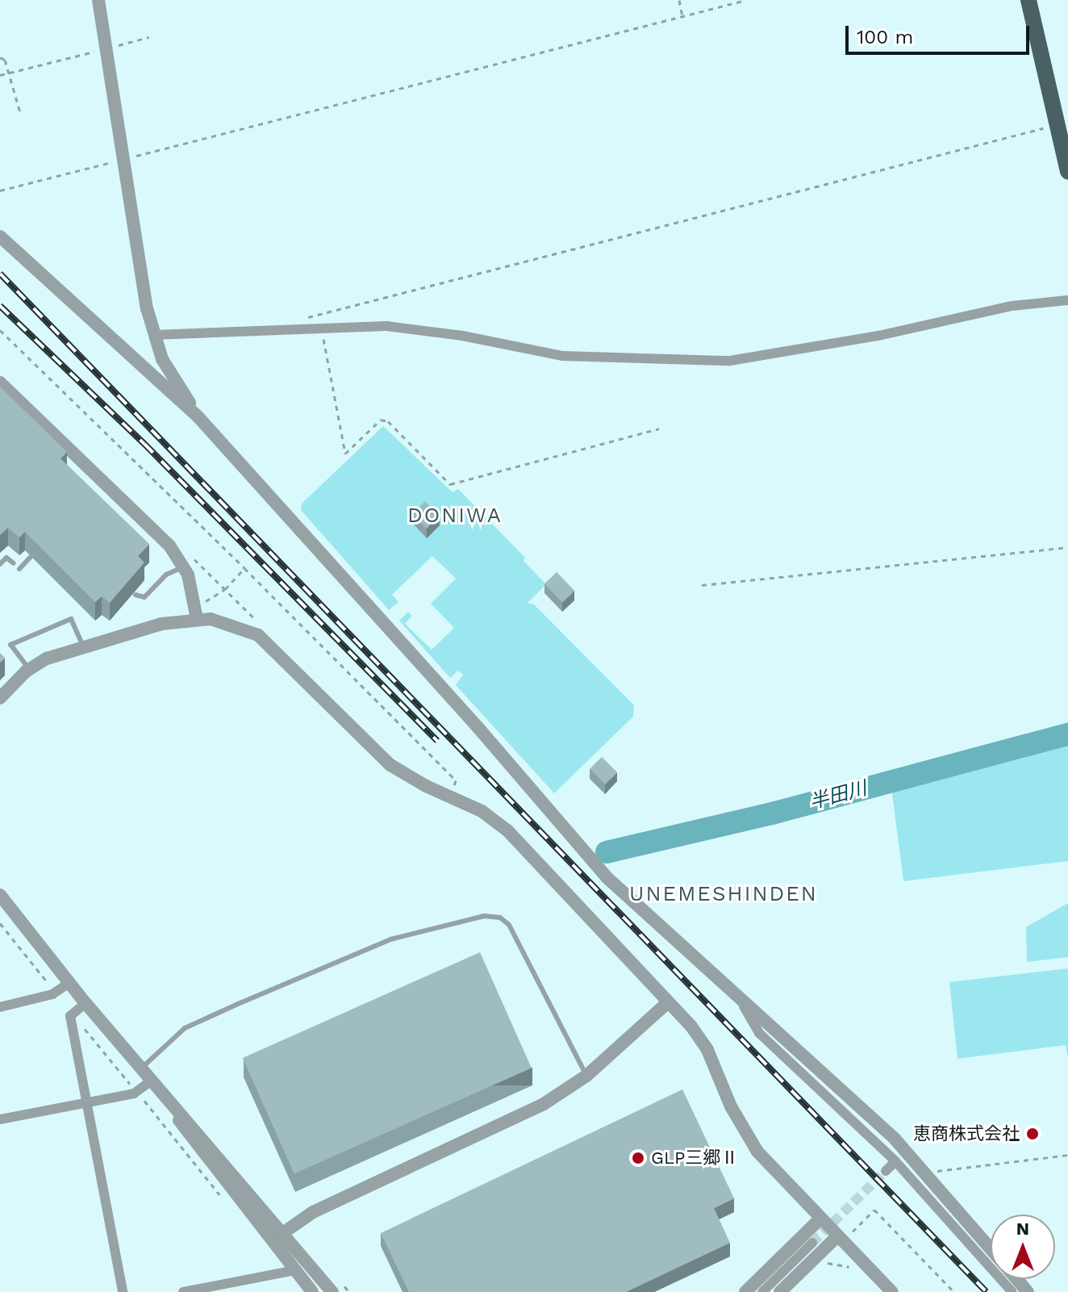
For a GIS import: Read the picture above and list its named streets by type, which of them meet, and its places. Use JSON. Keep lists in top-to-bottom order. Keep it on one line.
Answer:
{"districts":["DONIWA","UNEMESHINDEN"],"water":["半田川"],"places":["恵商株式会社","GLP三郷Ⅱ"],"scale_bar":"100 m","north":"top"}
